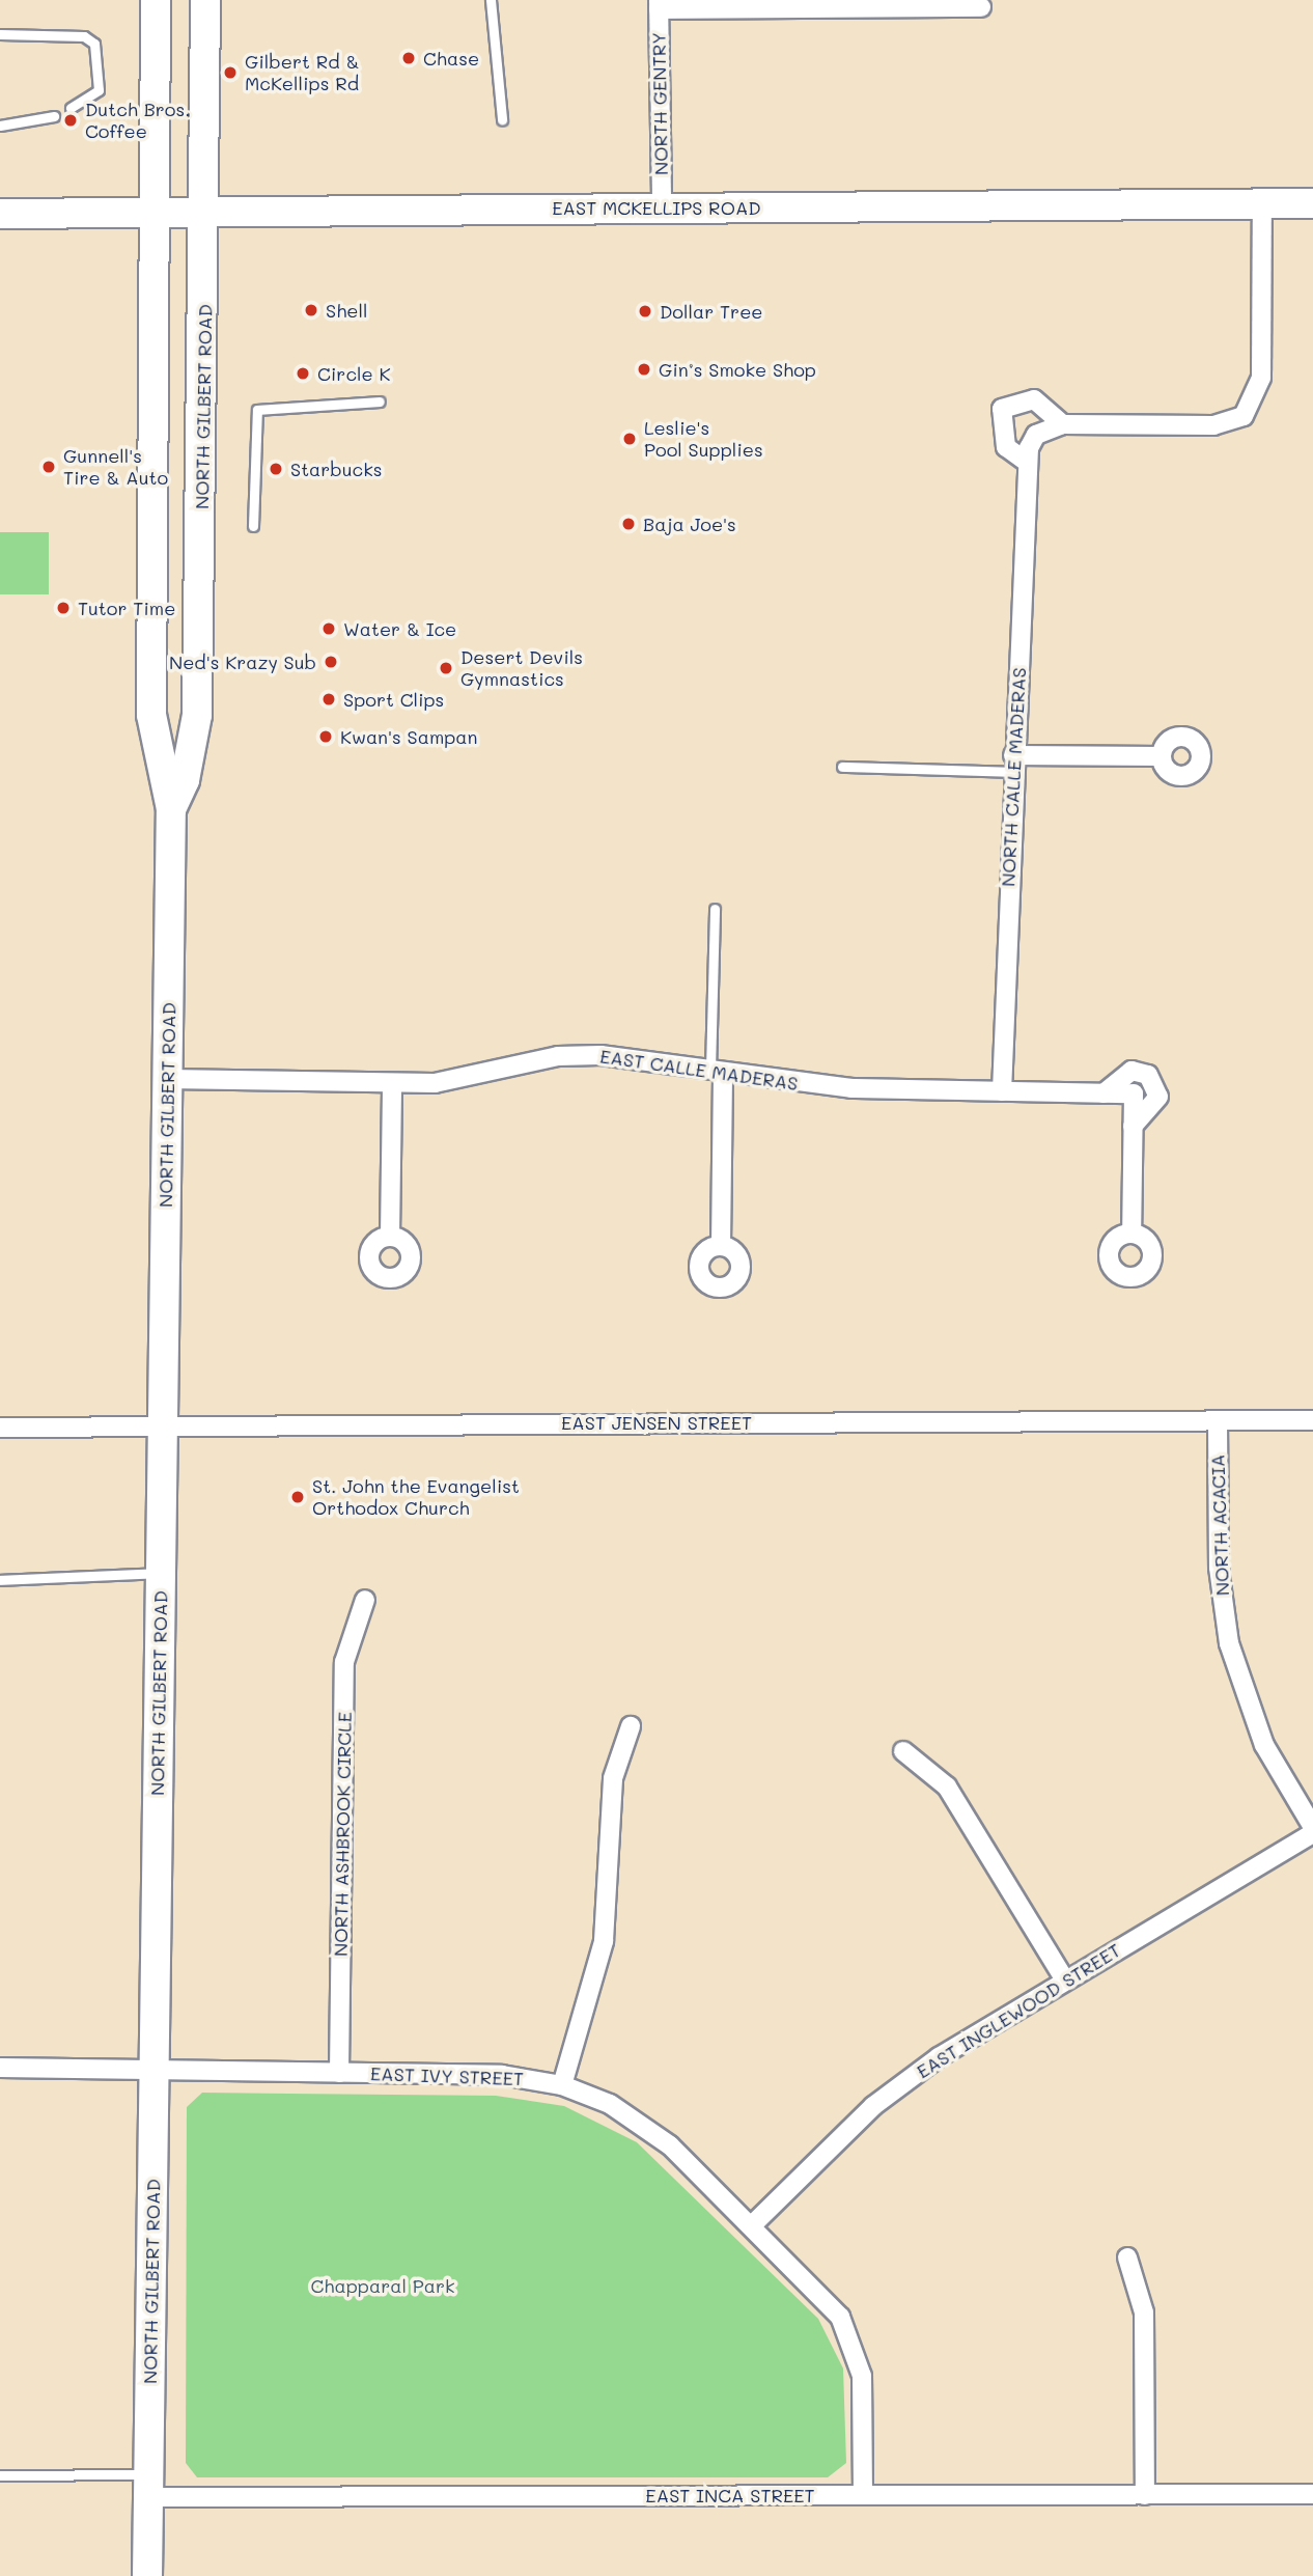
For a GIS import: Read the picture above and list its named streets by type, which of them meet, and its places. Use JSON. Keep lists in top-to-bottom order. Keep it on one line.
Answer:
{"streets":{"main road":["EAST MCKELLIPS ROAD","NORTH GILBERT ROAD"],"street":["NORTH GENTRY","NORTH CALLE MADERAS","EAST CALLE MADERAS","EAST JENSEN STREET","NORTH ACACIA","NORTH ASHBROOK CIRCLE","EAST INGLEWOOD STREET","EAST IVY STREET","EAST INCA STREET"]},"crossings":[["NORTH GENTRY","EAST MCKELLIPS ROAD"],["EAST MCKELLIPS ROAD","NORTH GILBERT ROAD"],["NORTH GILBERT ROAD","EAST CALLE MADERAS"],["NORTH GILBERT ROAD","EAST JENSEN STREET"],["NORTH GILBERT ROAD","EAST IVY STREET"],["NORTH GILBERT ROAD","EAST INCA STREET"],["NORTH CALLE MADERAS","EAST CALLE MADERAS"],["EAST JENSEN STREET","NORTH ACACIA"],["NORTH ASHBROOK CIRCLE","EAST IVY STREET"],["EAST INGLEWOOD STREET","EAST IVY STREET"],["EAST IVY STREET","EAST INCA STREET"]],"parks":["Chapparal Park"],"places":["Chase","Gilbert Rd & McKellips Rd","Dutch Bros. Coffee","Shell","Dollar Tree","Gin’s Smoke Shop","Circle K","Leslie's Pool Supplies","Gunnell's Tire & Auto","Starbucks","Baja Joe's","Tutor Time","Water & Ice","Ned's Krazy Sub","Desert Devils Gymnastics","Sport Clips","Kwan's Sampan","St. John the Evangelist Orthodox Church"]}
